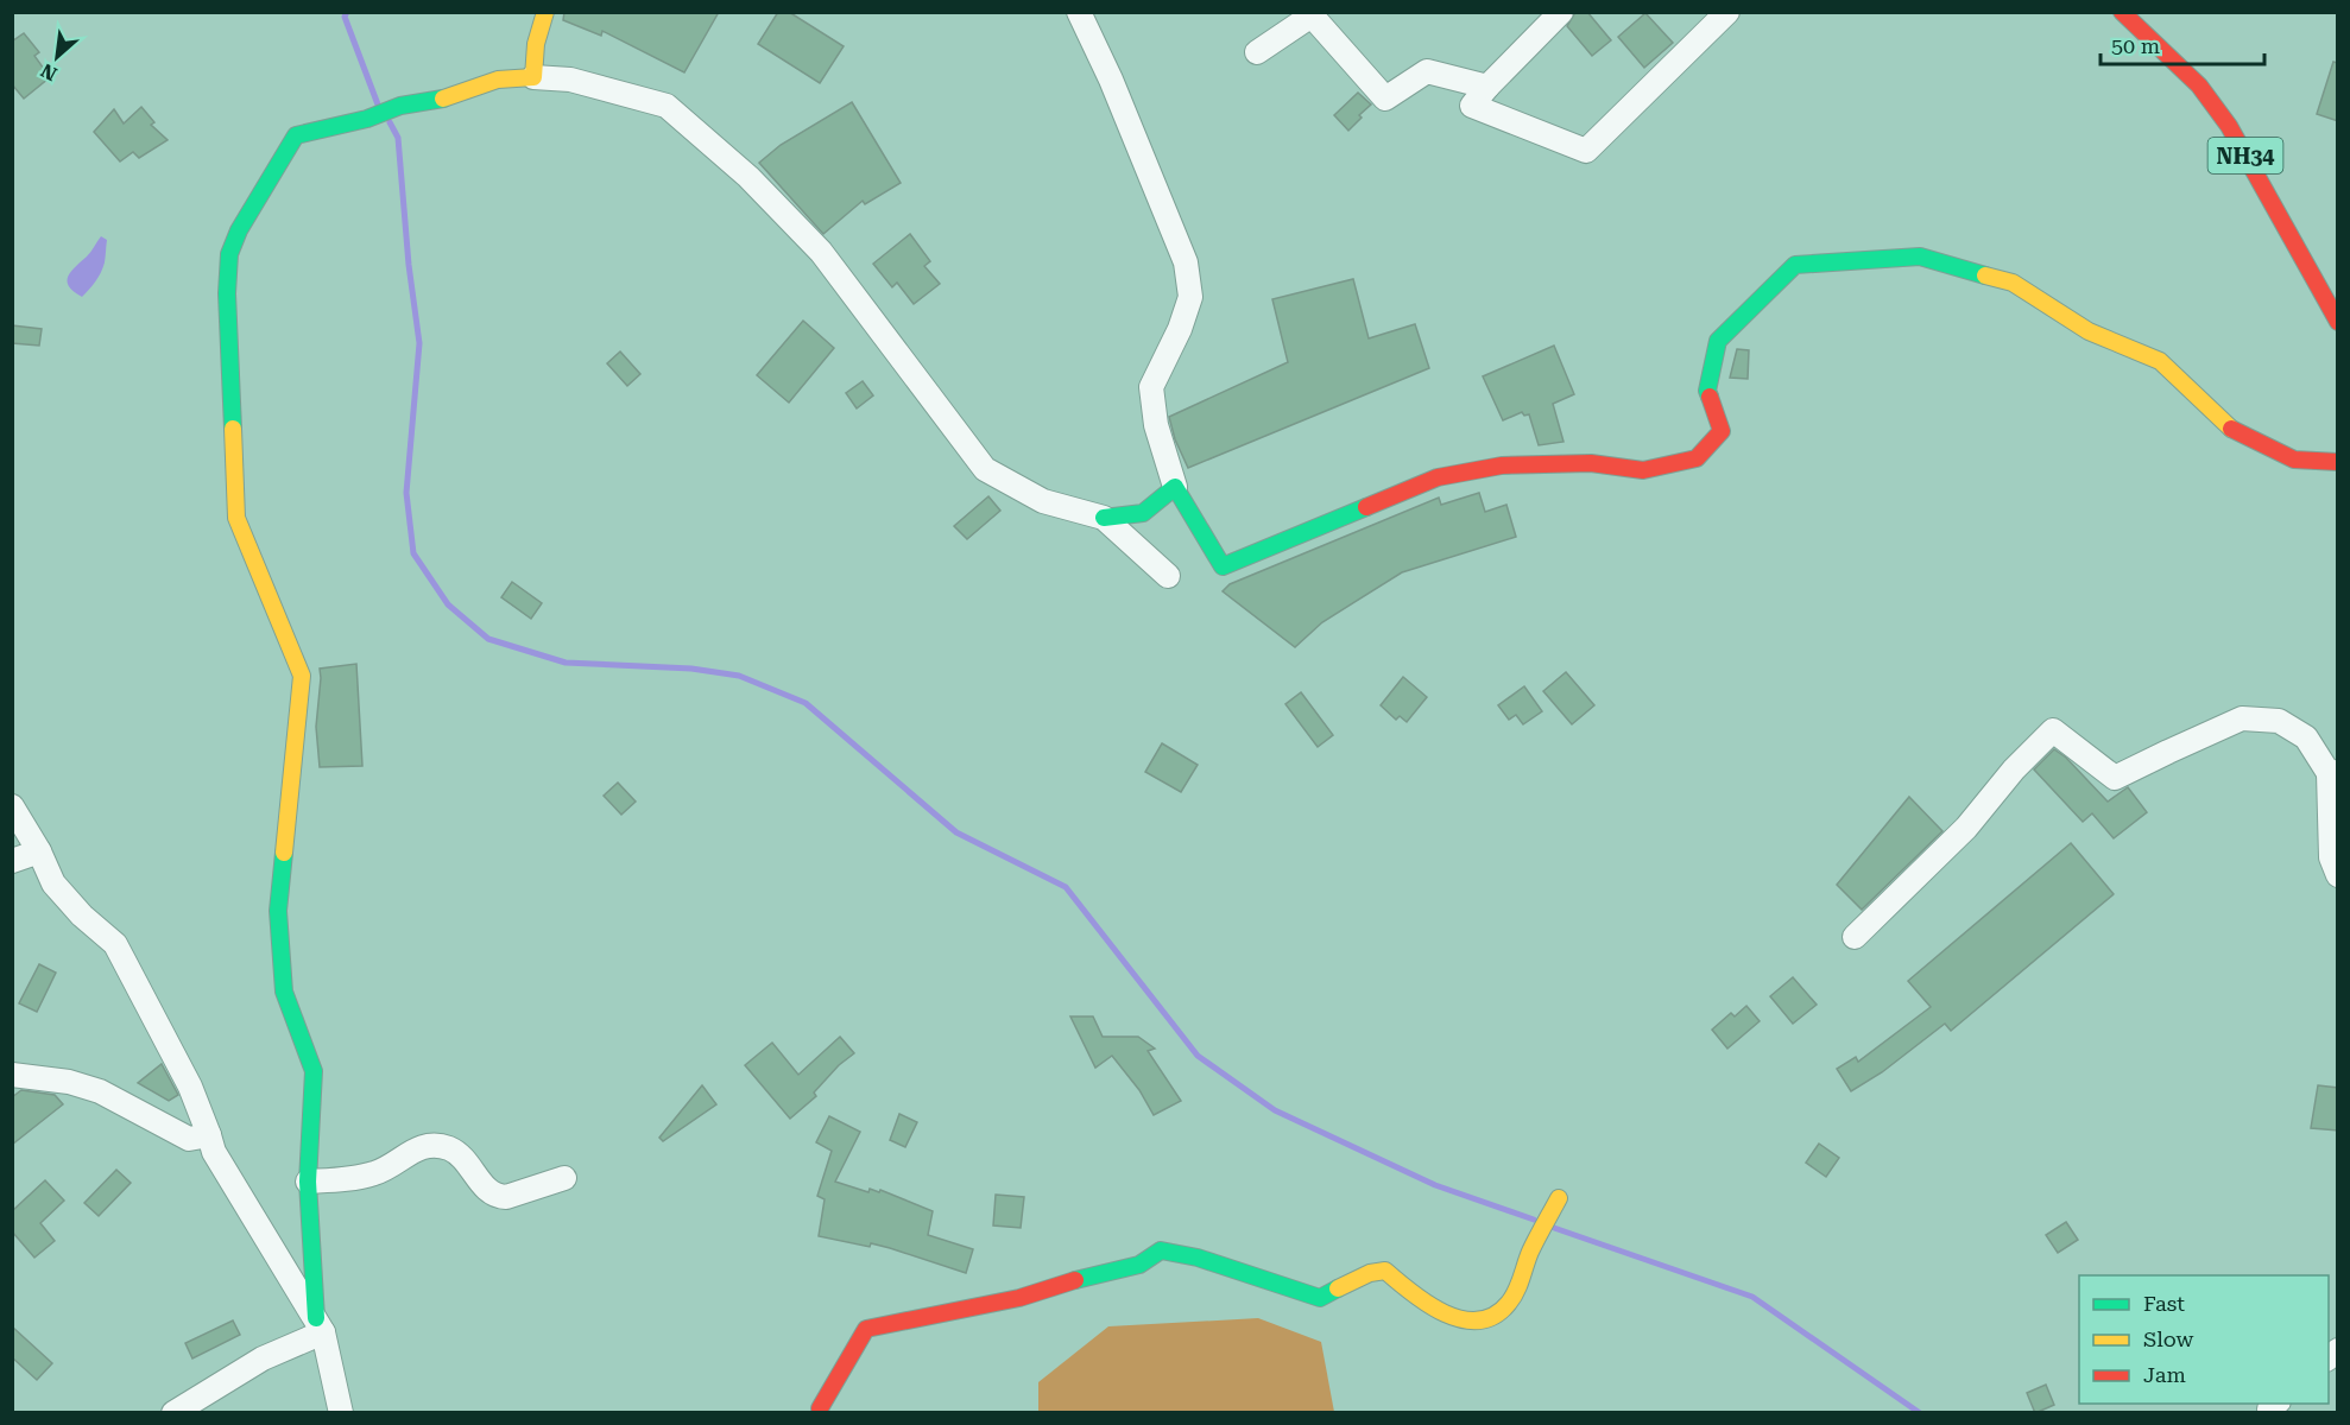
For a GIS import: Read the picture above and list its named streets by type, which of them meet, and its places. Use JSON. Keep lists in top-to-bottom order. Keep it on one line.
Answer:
{"streets":{"main road":["NH34"]},"legend":["Fast","Slow","Jam"],"scale_bar":"50 m","north":"bottom left"}
